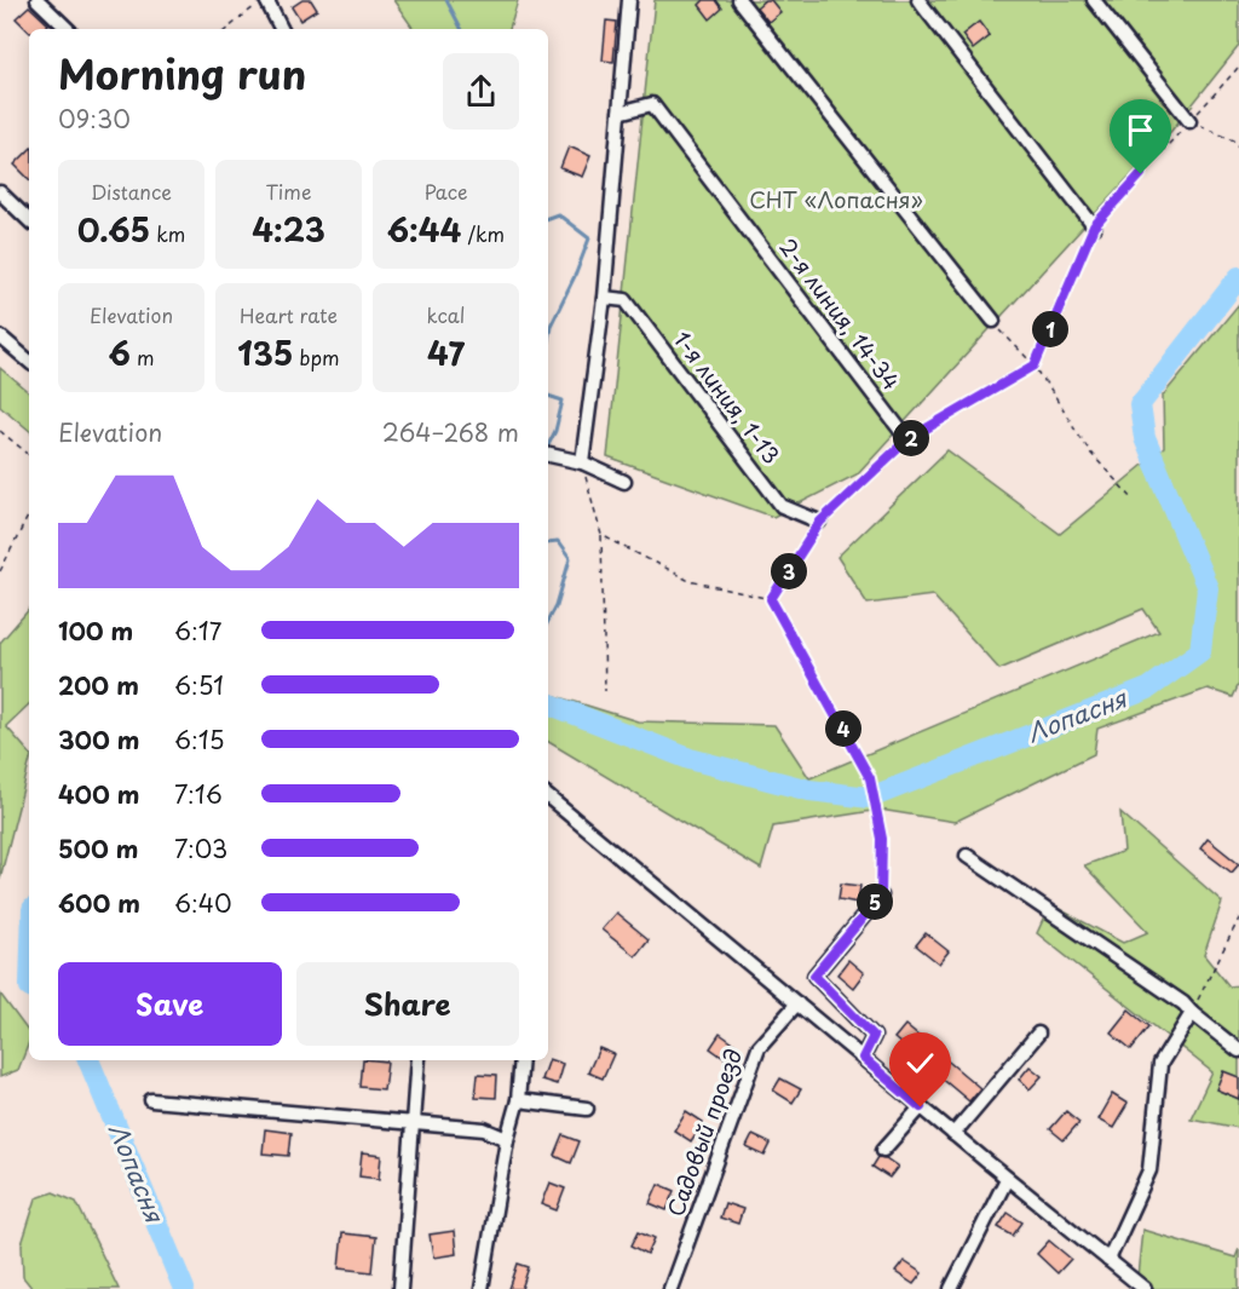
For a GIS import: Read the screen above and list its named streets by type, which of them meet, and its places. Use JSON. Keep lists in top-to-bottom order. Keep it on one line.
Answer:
{"streets":{"street":["2-я линия, 14-34","1-я линия, 1-13","Садовый проезд"]},"water":["Лопасня"],"parks":["СНТ «Лопасня»"],"page":{"heading":["Morning run","09:30"],"stats":[["Distance","0.65 km"],["Time","4:23"],["Pace","6:44 /km"],["Elevation","6 m"],["Heart rate","135 bpm"],["kcal","47"]],"pins":["1","2","3","4","5"],"chart":["Elevation","264–268 m"],"list":[{"name":"100 m","note":"6:17"},{"name":"200 m","note":"6:51"},{"name":"300 m","note":"6:15"},{"name":"400 m","note":"7:16"},{"name":"500 m","note":"7:03"},{"name":"600 m","note":"6:40"}],"buttons":["Save","Share"]}}
